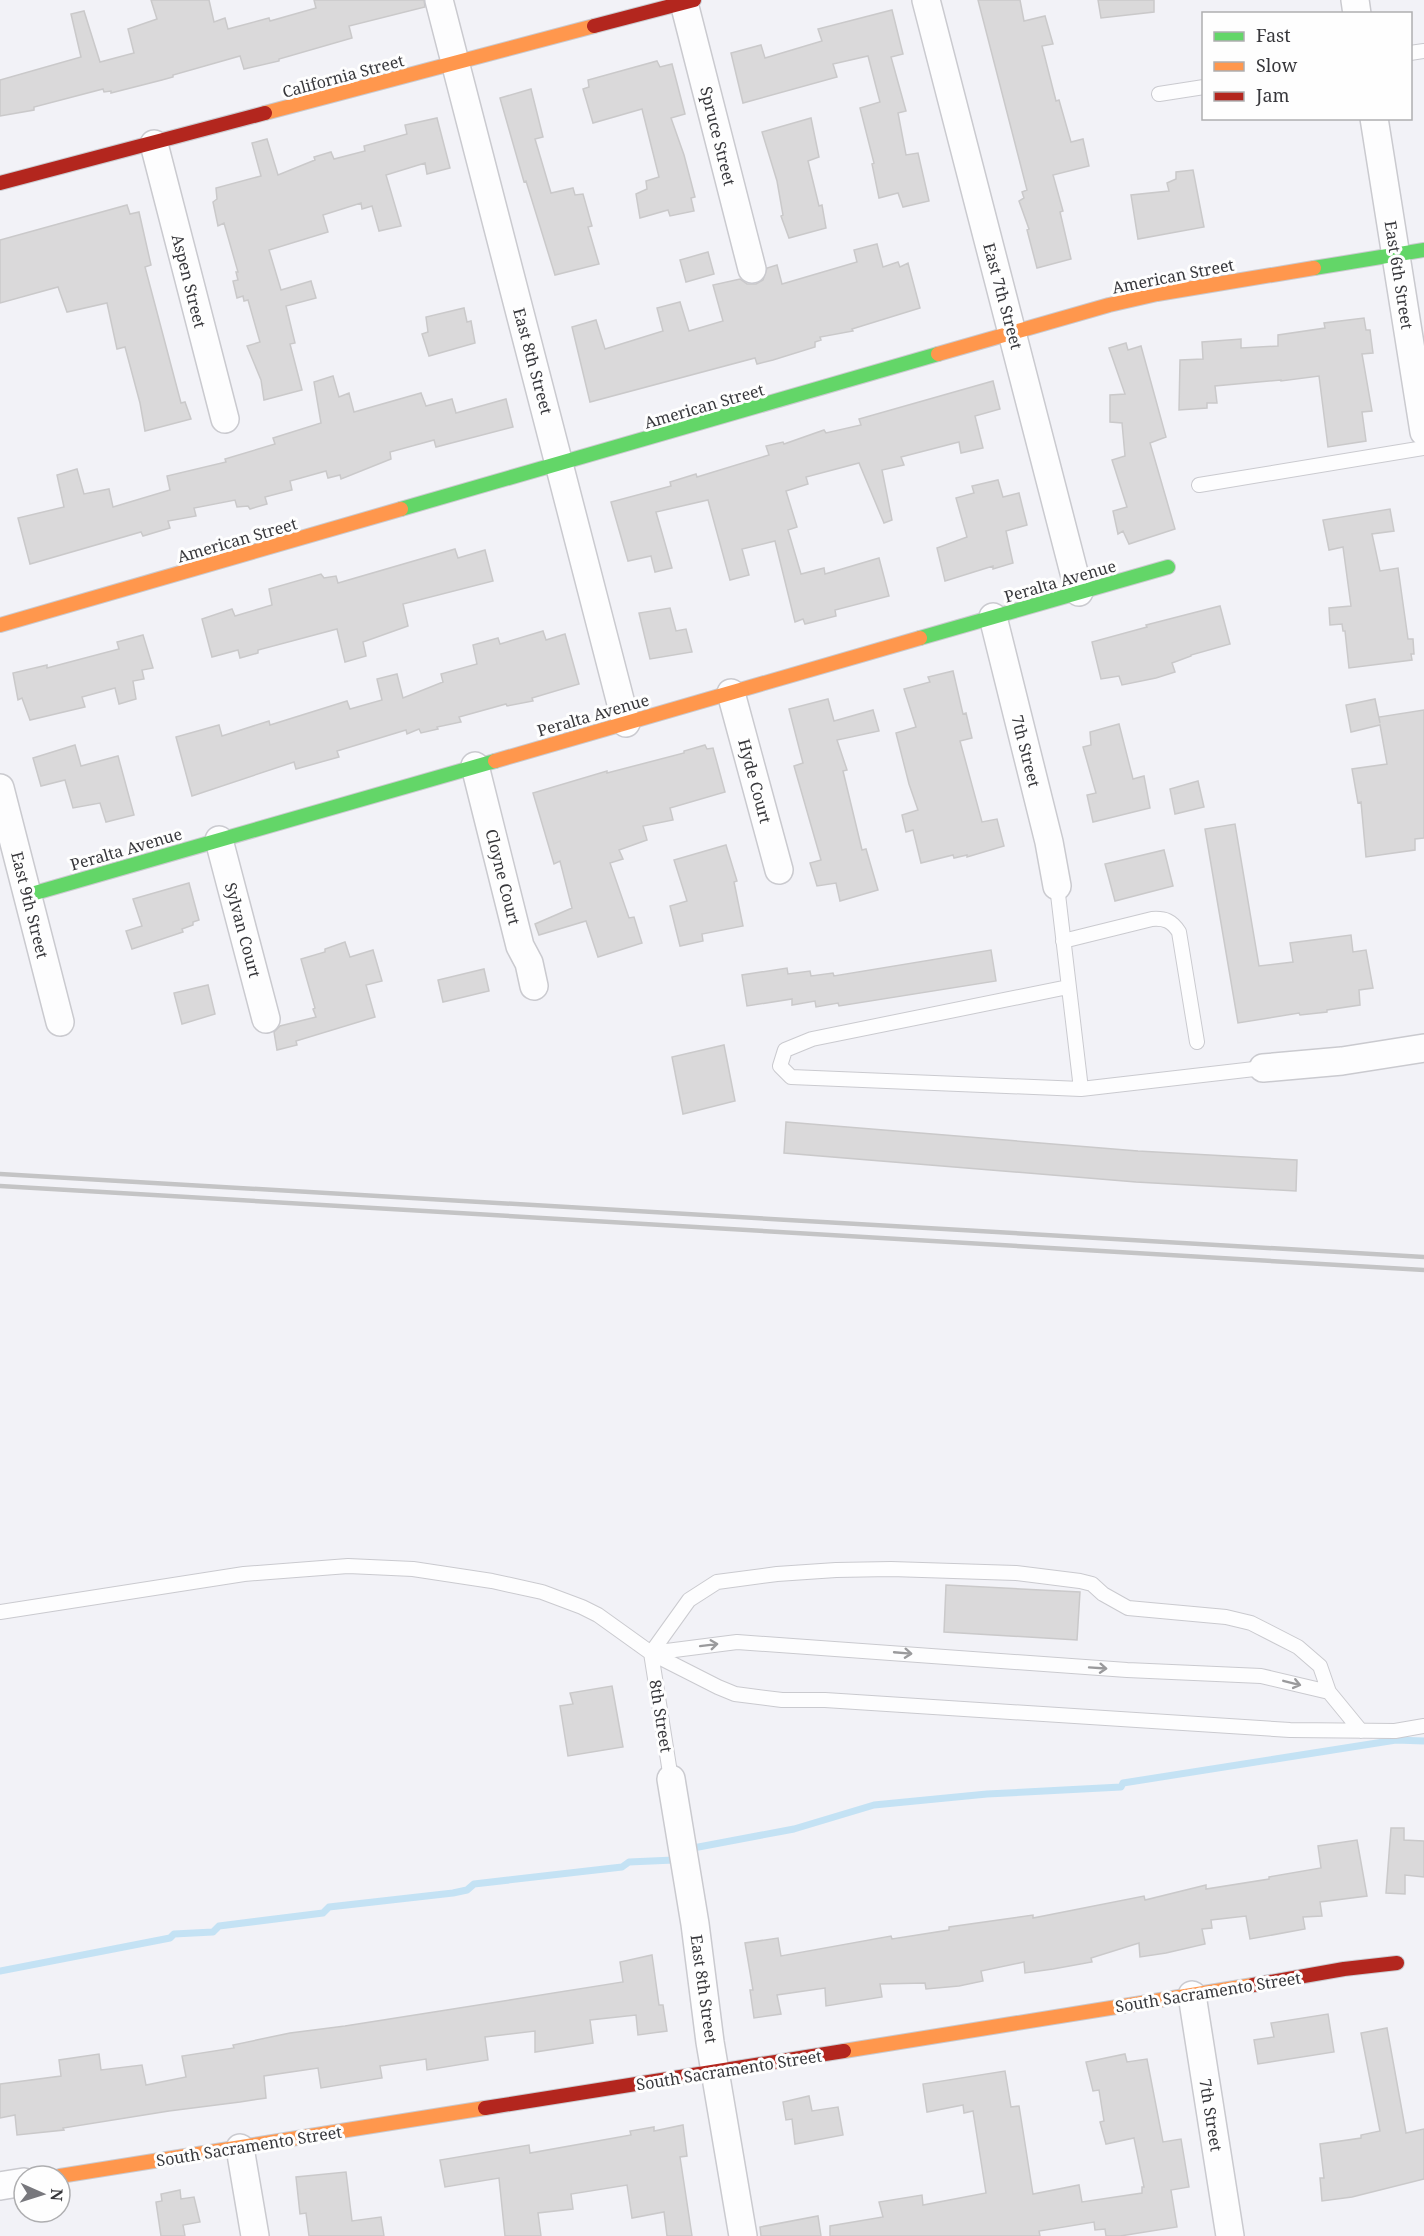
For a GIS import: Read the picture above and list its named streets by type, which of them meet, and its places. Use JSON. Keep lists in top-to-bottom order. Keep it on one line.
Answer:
{"streets":{"street":["California Street","Spruce Street","East 6th Street","American Street","Aspen Street","East 7th Street","East 8th Street","Peralta Avenue","7th Street","Hyde Court","Cloyne Court","East 9th Street","Sylvan Court","South Sacramento Street"],"lane":["8th Street"]},"crossings":[["California Street","Spruce Street"],["California Street","Aspen Street"],["California Street","East 8th Street"],["East 6th Street","American Street"],["American Street","East 7th Street"],["American Street","East 8th Street"],["East 7th Street","Peralta Avenue"],["East 8th Street","Peralta Avenue"],["East 8th Street","8th Street"],["East 8th Street","South Sacramento Street"],["Peralta Avenue","7th Street"],["Peralta Avenue","Hyde Court"],["Peralta Avenue","Cloyne Court"],["Peralta Avenue","East 9th Street"],["Peralta Avenue","Sylvan Court"],["7th Street","South Sacramento Street"]],"legend":["Fast","Slow","Jam"],"north":"right"}
